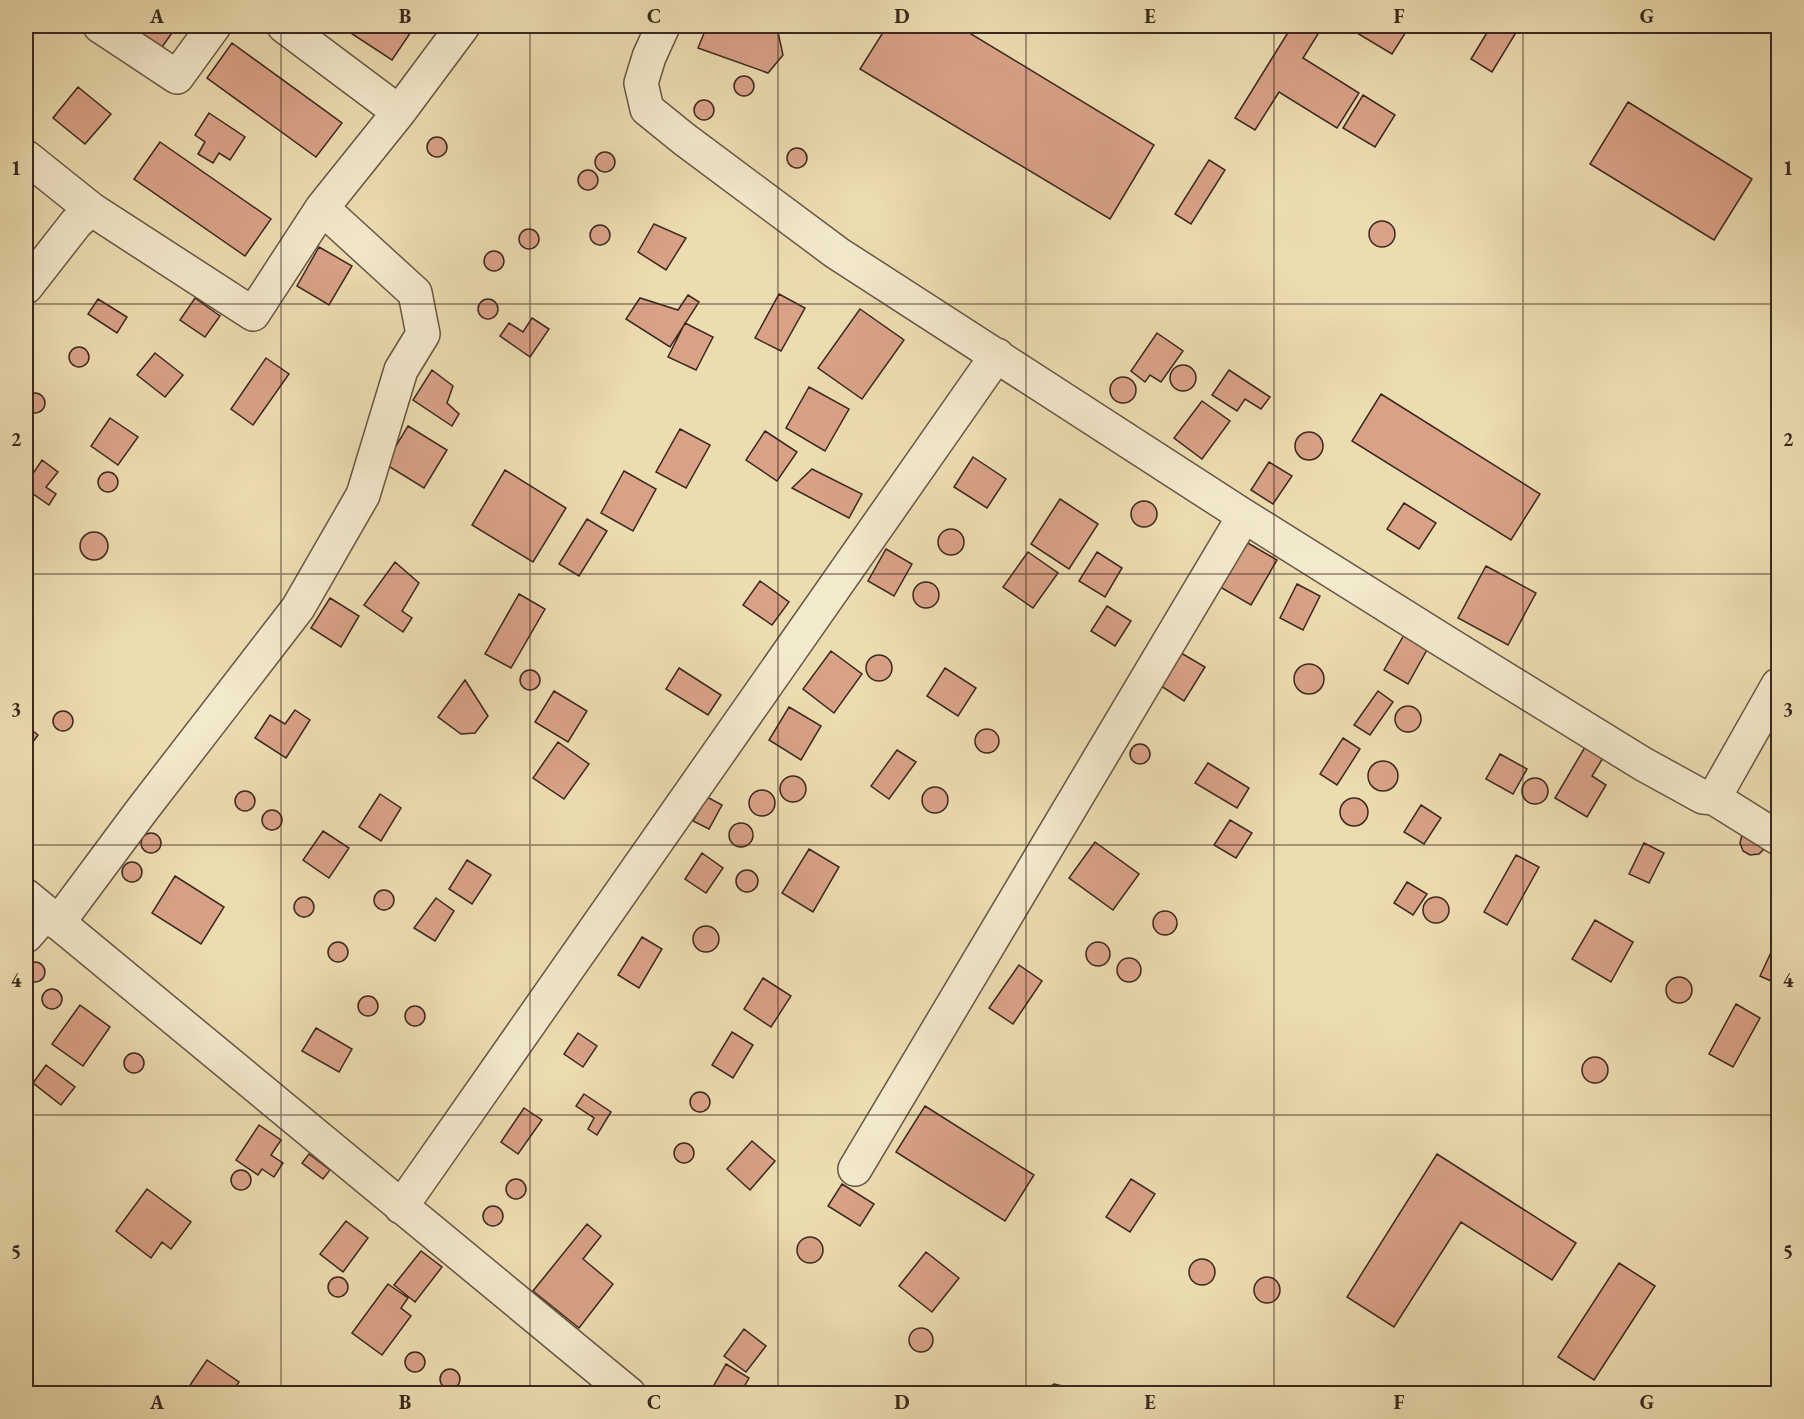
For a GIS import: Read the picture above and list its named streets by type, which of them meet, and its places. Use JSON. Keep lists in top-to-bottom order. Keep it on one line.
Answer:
{"grid":{"columns":["A","B","C","D","E","F","G"],"rows":["1","2","3","4","5"]}}
